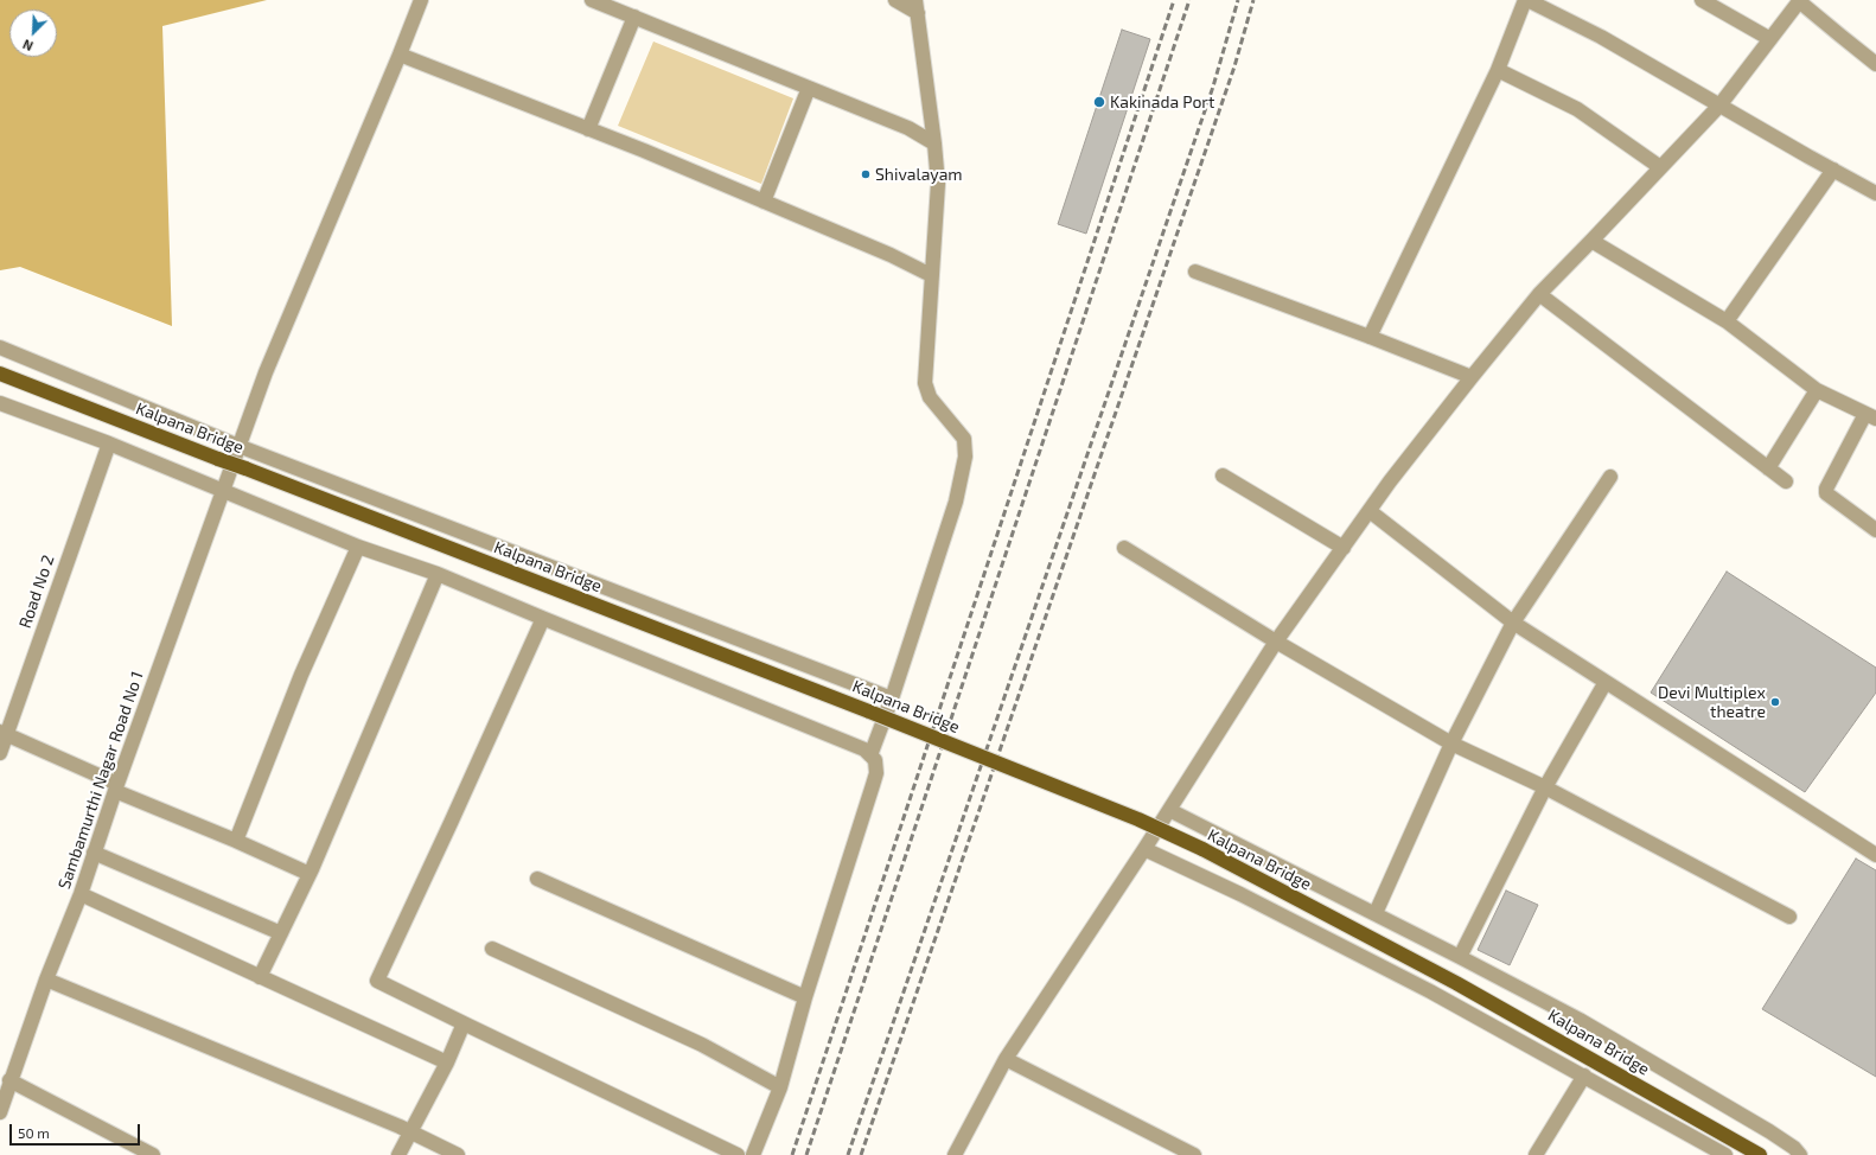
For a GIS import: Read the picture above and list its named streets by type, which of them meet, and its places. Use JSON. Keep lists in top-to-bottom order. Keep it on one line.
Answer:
{"streets":{"main road":["Kalpana Bridge"],"street":["Road No 2","Sambamurthi Nagar Road No 1"]},"places":["Kakinada Port","Shivalayam","Devi Multiplex theatre"],"scale_bar":"50 m","north":"bottom left"}
